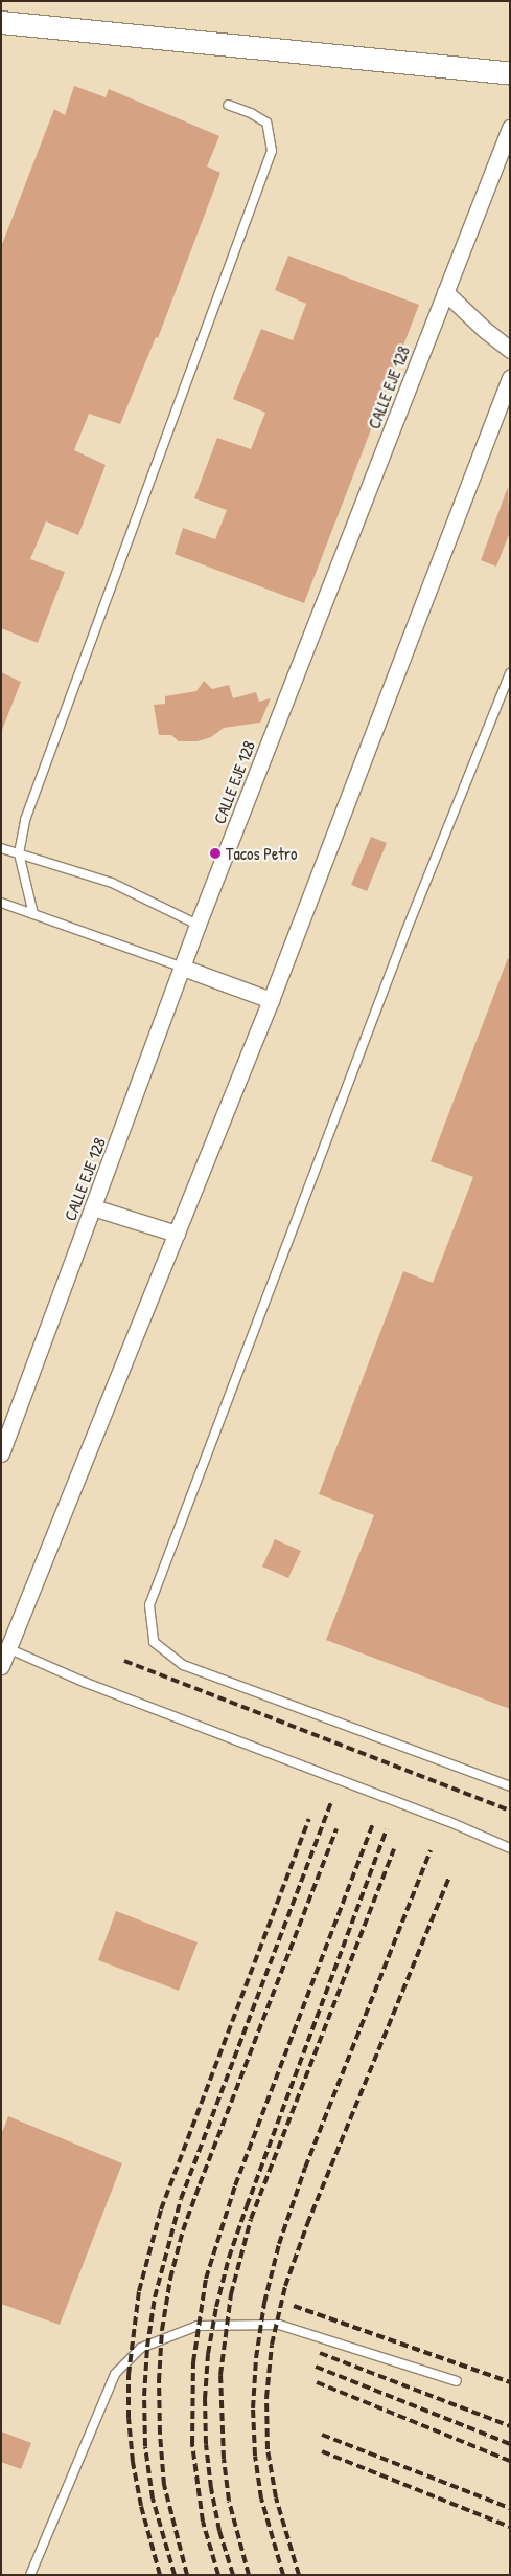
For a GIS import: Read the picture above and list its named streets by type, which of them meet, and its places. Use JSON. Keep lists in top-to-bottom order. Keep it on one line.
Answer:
{"streets":{"street":["CALLE EJE 128"]},"places":["Tacos Petro"]}
